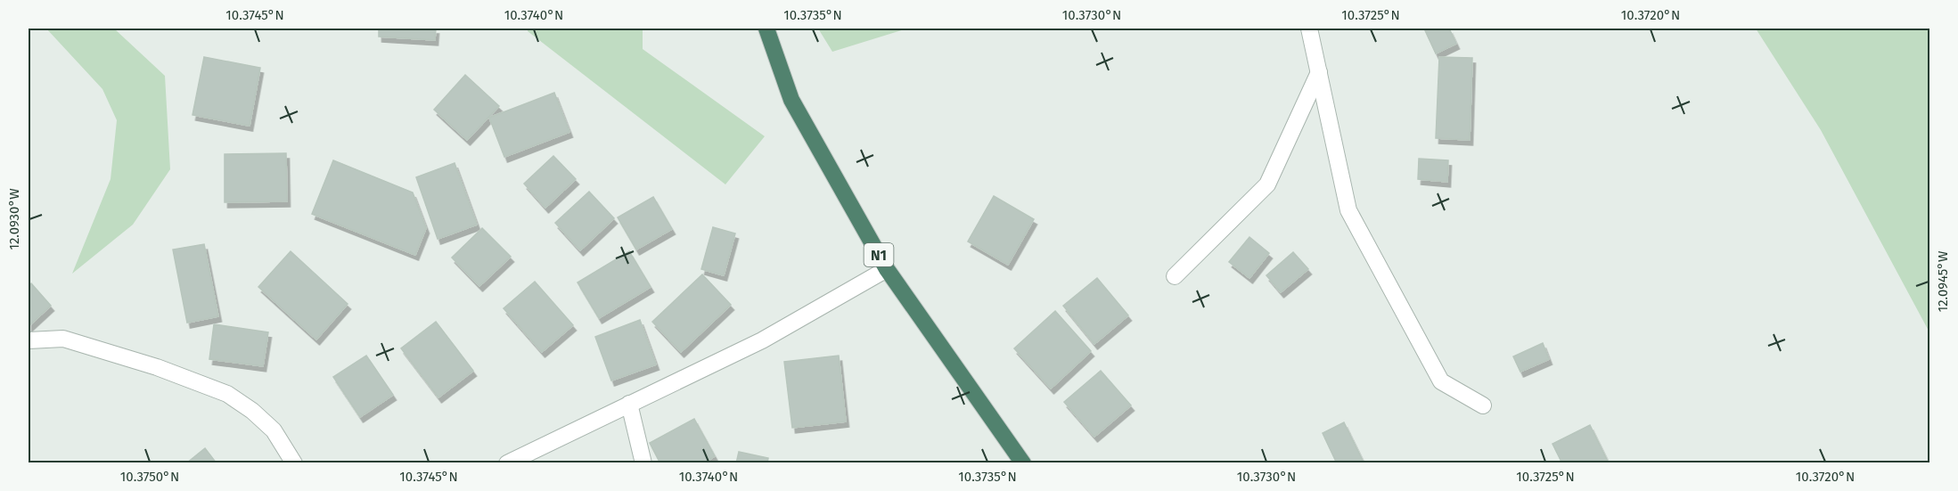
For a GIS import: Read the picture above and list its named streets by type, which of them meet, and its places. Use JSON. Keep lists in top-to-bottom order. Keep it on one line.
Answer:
{"streets":{"highway":["N1"]},"coordinates":["10.3745°N","10.3740°N","10.3735°N","10.3730°N","10.3725°N","10.3720°N","12.0930°W","12.0945°W","10.3750°N"]}
